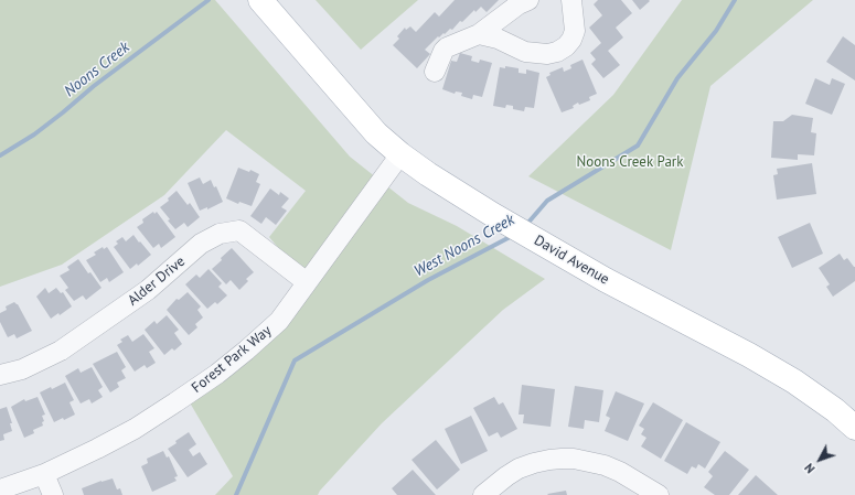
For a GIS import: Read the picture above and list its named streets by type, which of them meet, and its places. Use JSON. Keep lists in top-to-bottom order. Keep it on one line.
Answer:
{"streets":{"main road":["David Avenue"],"street":["Alder Drive","Forest Park Way"]},"crossings":[["David Avenue","Forest Park Way"],["Alder Drive","Forest Park Way"]],"water":["Noons Creek","West Noons Creek"],"parks":["Noons Creek Park"],"north":"bottom left"}
